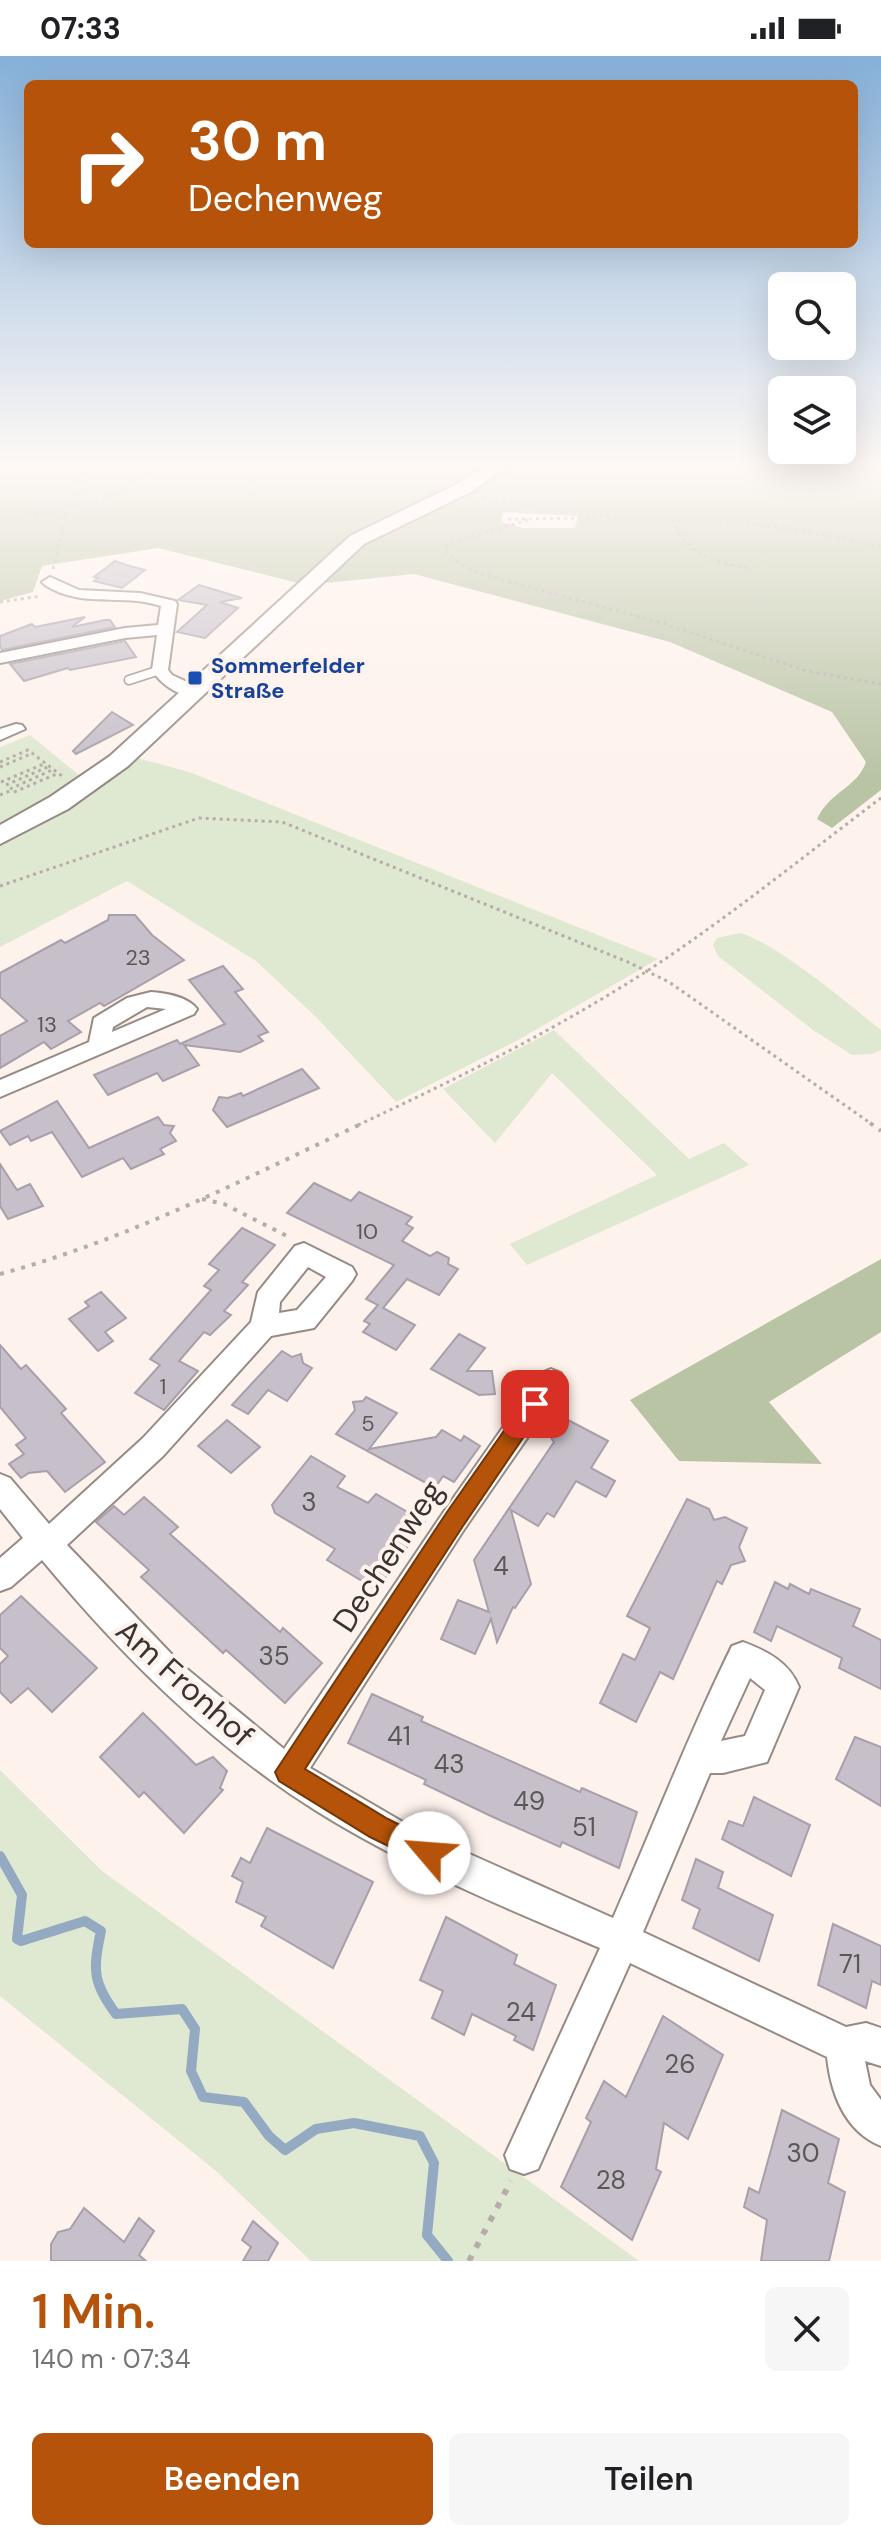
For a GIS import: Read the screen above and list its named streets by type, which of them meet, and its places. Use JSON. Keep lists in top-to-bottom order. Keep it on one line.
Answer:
{"streets":{"street":["Dechenweg","Am Fronhof"]},"crossings":[["Dechenweg","Am Fronhof"]],"places":{"transit":["Sommerfelder Straße"]},"house_numbers":["23","13","10","1","5","3","4","35","41","43","49","51","71","24","26","30","28"],"page":{"status":"07:33","turn":["30 m","Dechenweg"],"heading":["1 Min.","140 m · 07:34"],"buttons":["Beenden","Teilen"]}}
